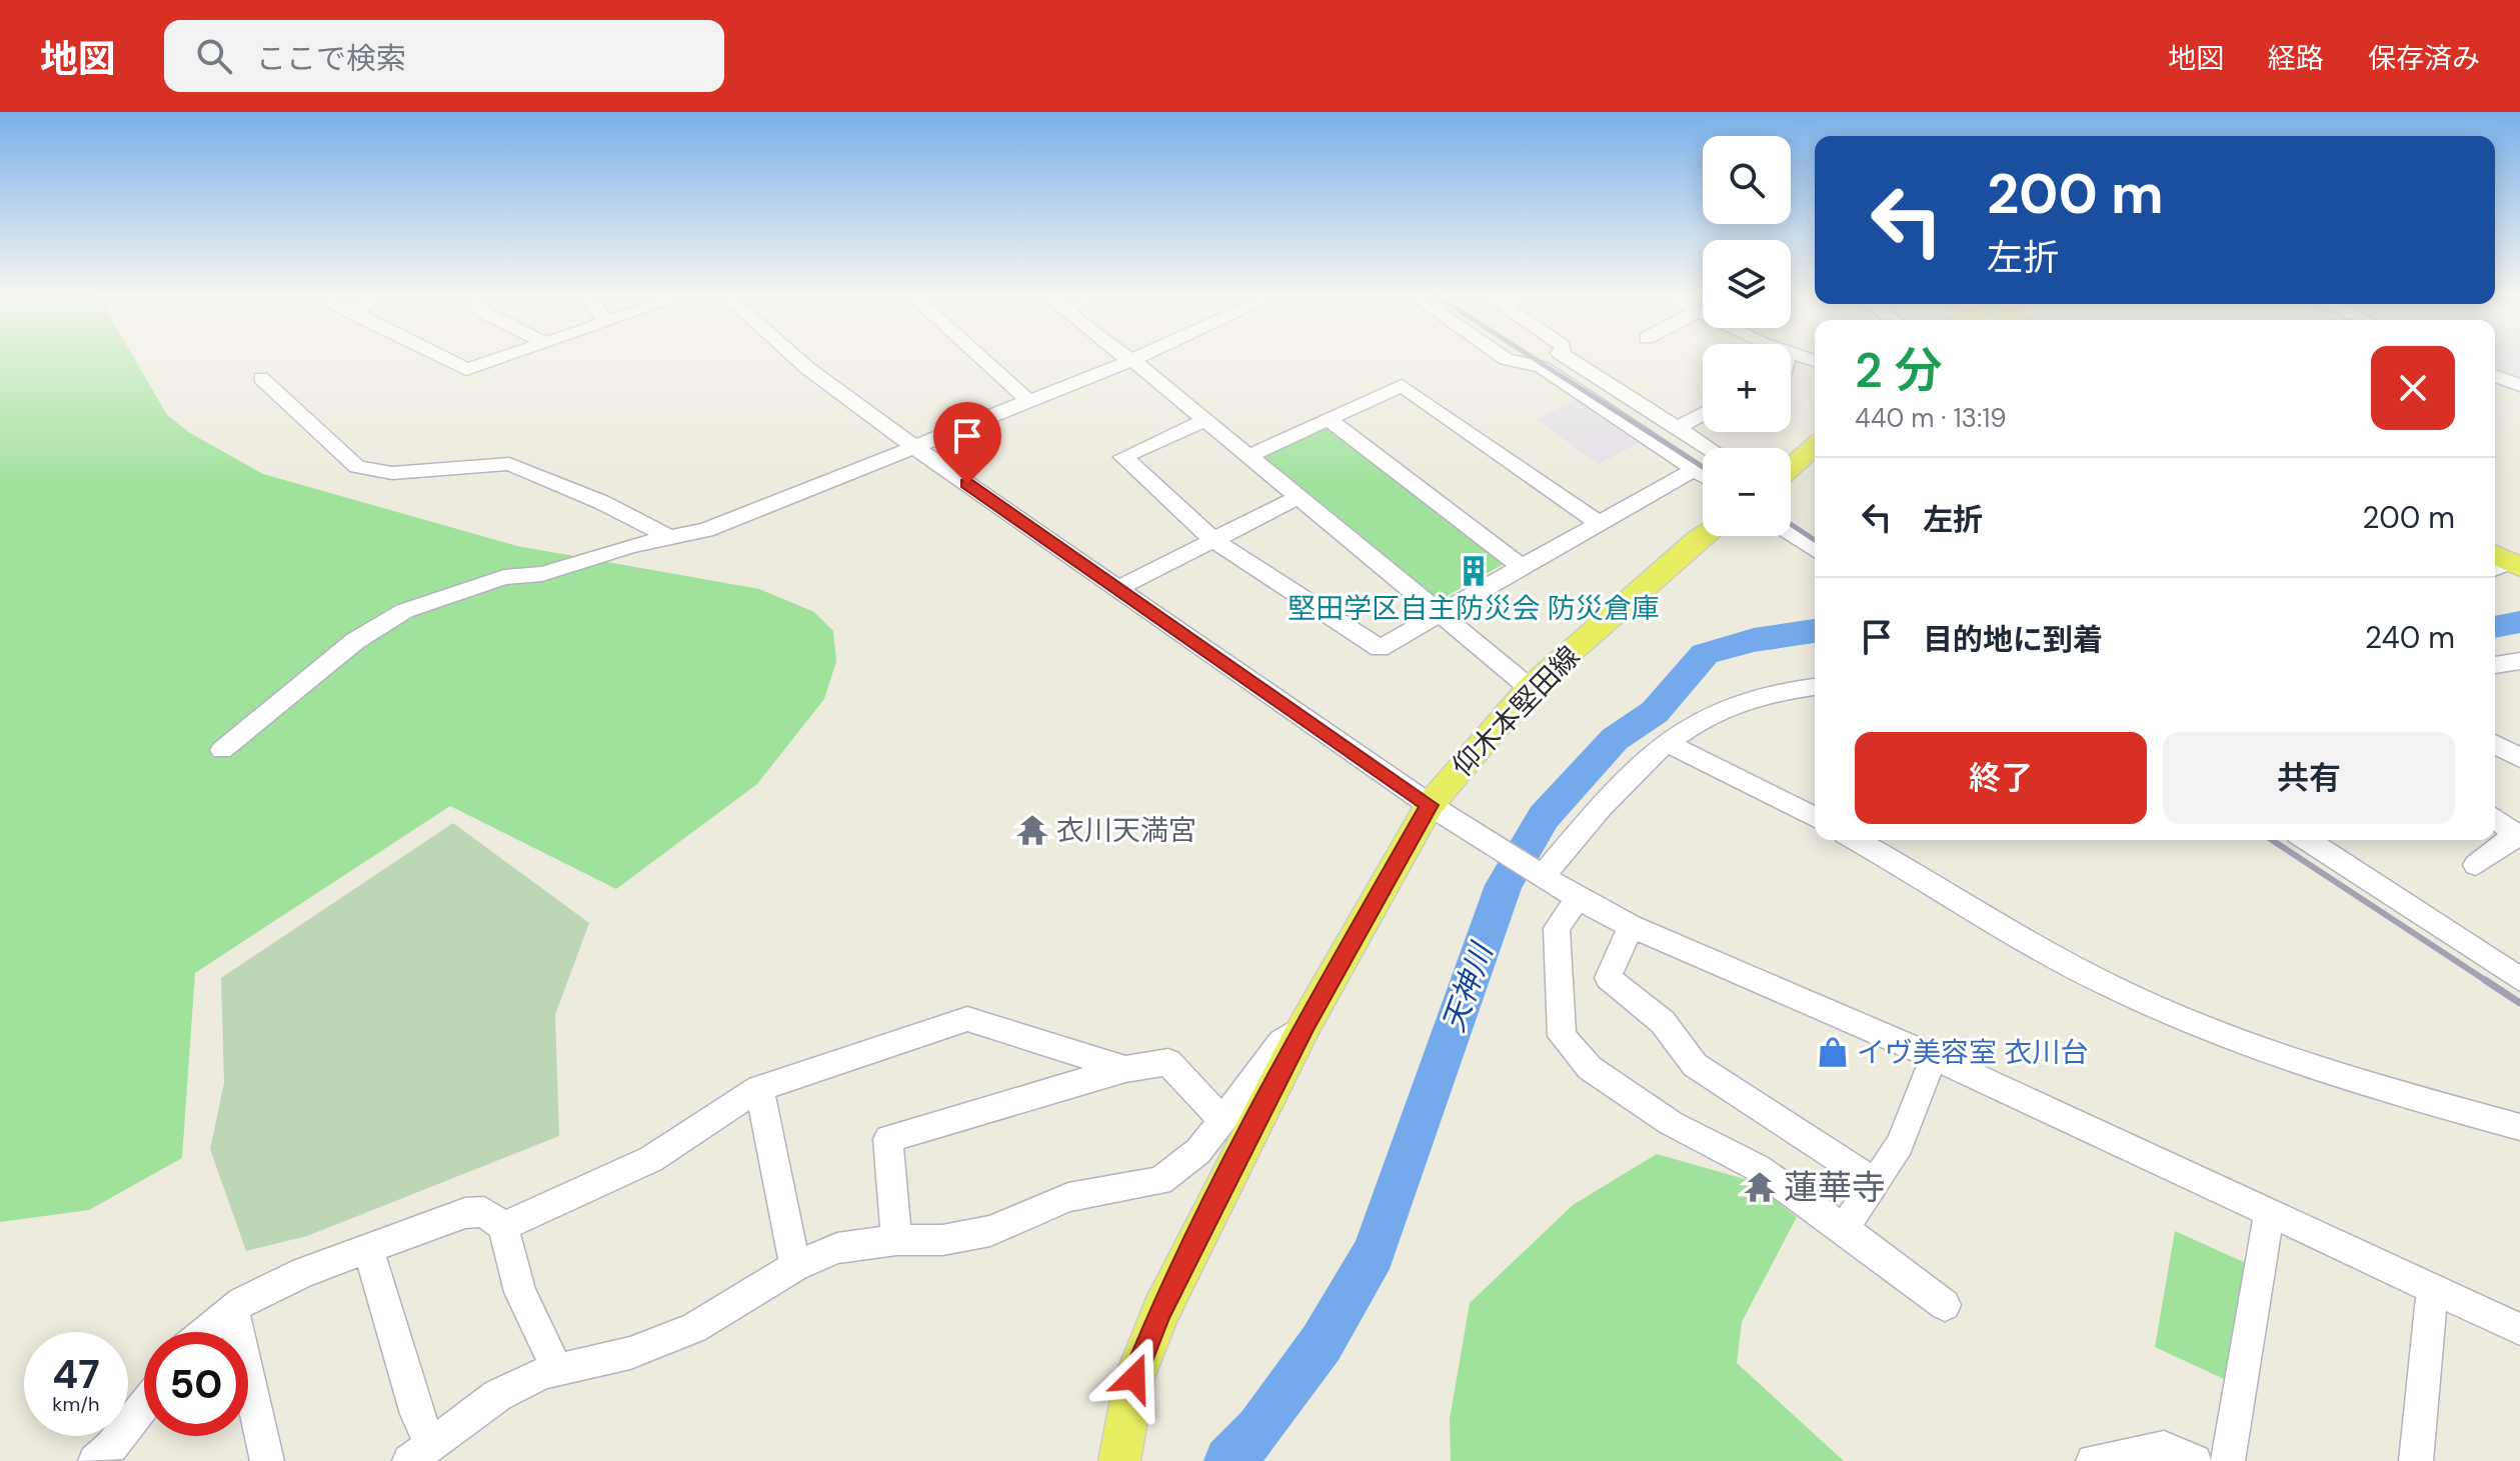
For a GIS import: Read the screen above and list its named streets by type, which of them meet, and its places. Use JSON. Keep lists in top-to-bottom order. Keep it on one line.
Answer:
{"streets":{"main road":["仰木本堅田線"]},"water":["天神川"],"places":{"building":["堅田学区自主防災会 防災倉庫"],"temple":["衣川天満宮","蓮華寺"],"shop":["イヴ美容室 衣川台"]},"page":{"header":"地図","search":"ここで検索","nav":["地図","経路","保存済み"],"map_buttons":["+","−"],"turn":["200 m","左折"],"heading":["2 分","440 m · 13:19"],"list":[{"name":"左折","value":"200 m"},{"name":"目的地に到着","value":"240 m"}],"buttons":["終了","共有"],"speed":"47 km/h","limit":"50"}}
